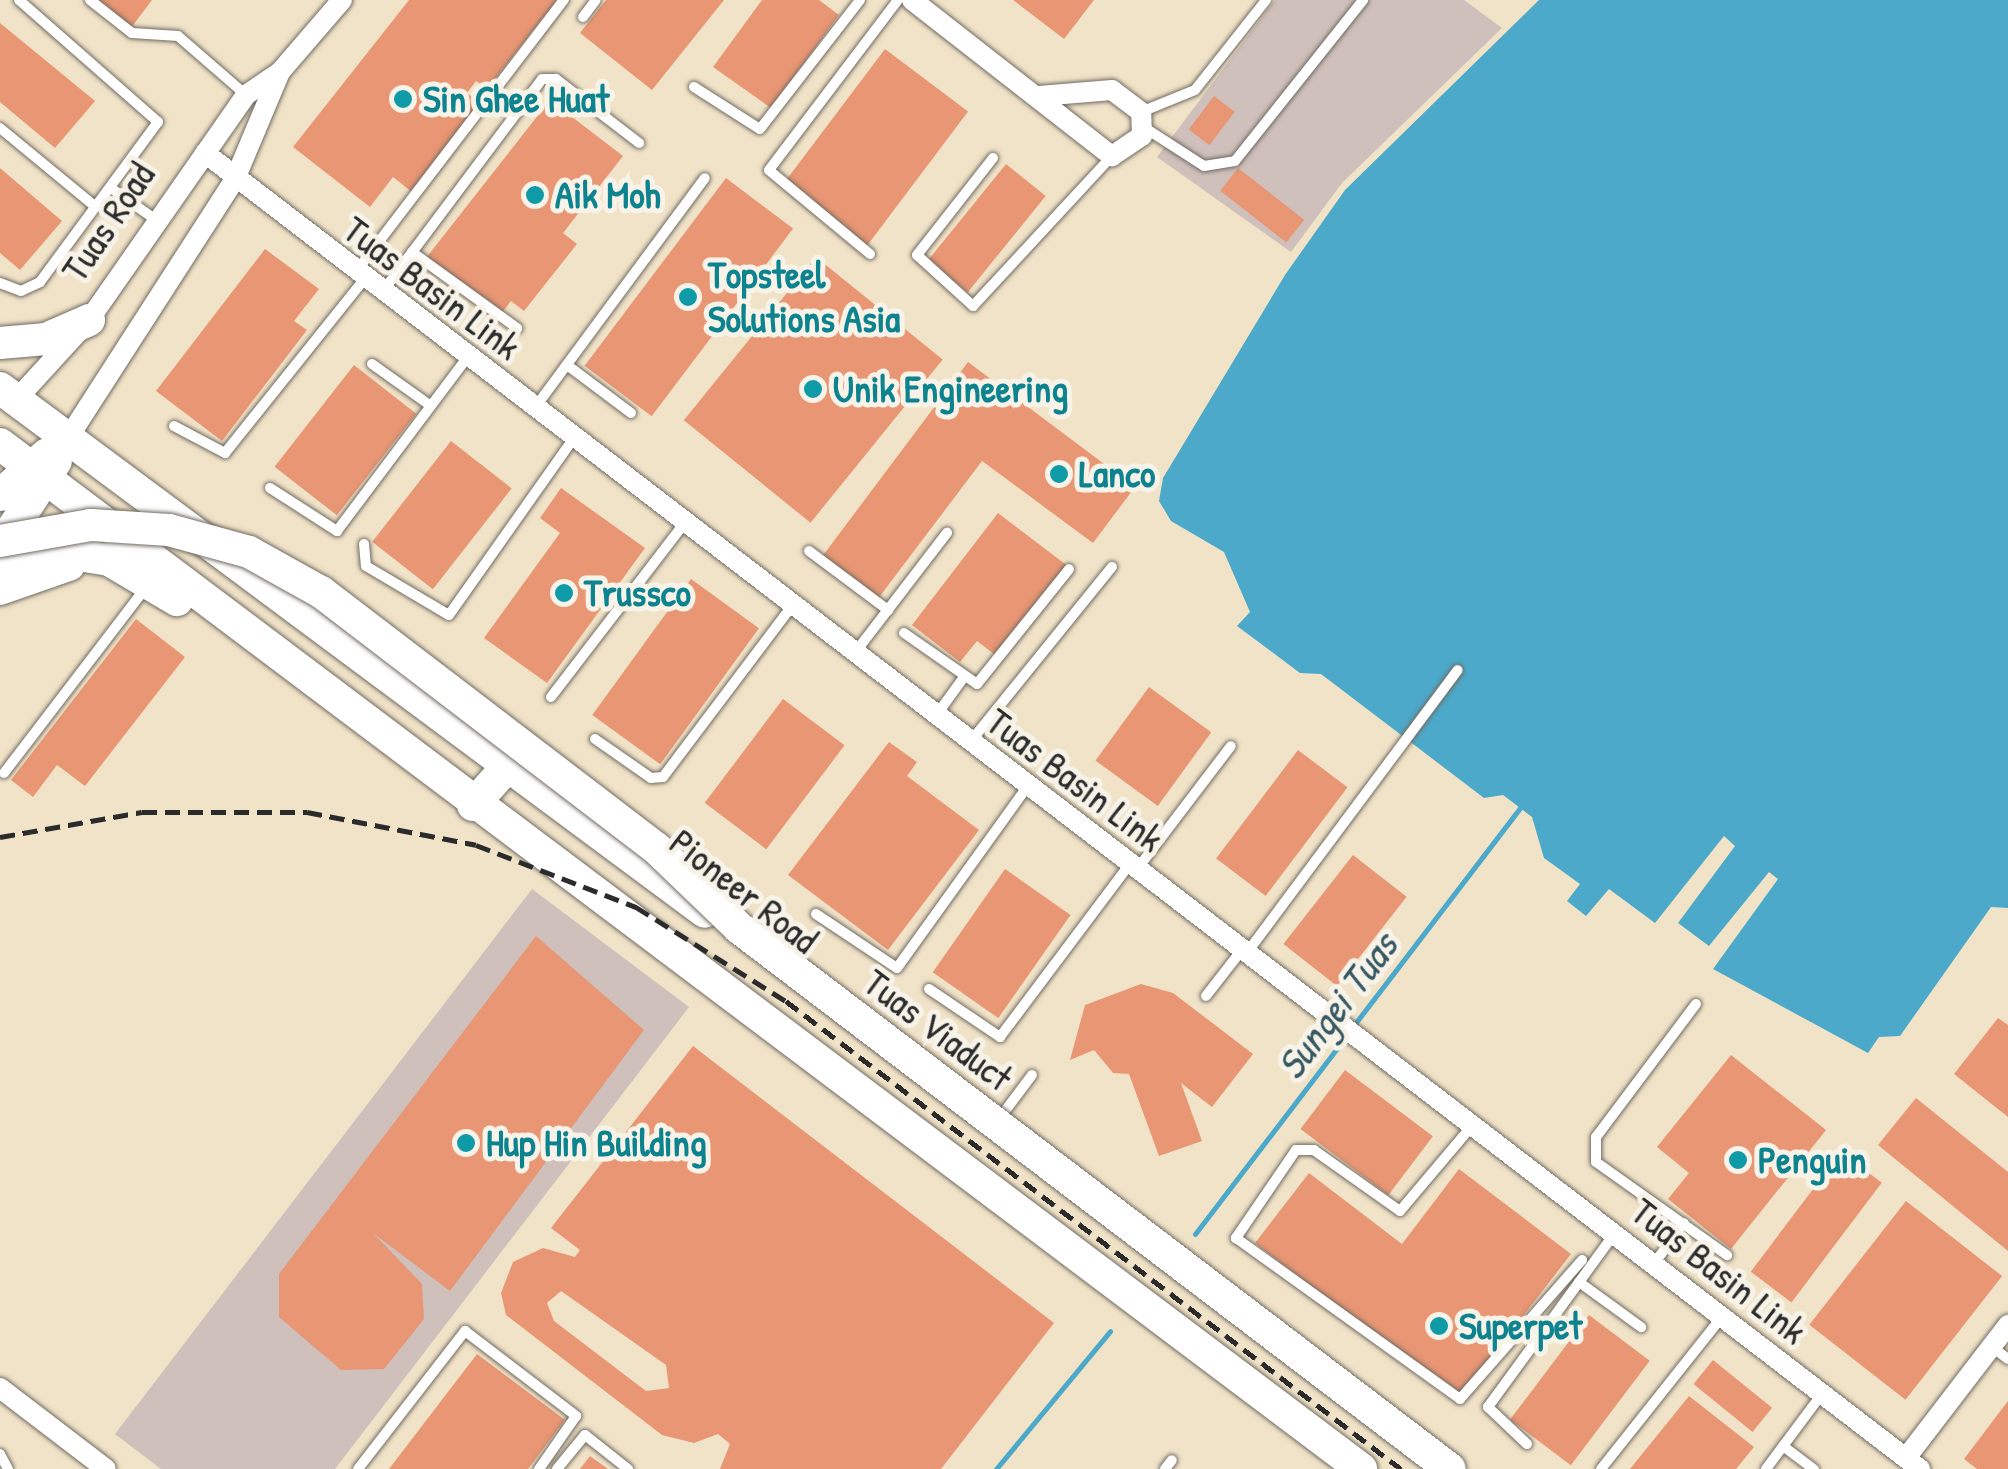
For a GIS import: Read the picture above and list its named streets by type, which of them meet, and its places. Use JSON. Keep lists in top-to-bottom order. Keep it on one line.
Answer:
{"streets":{"main road":["Tuas Road","Pioneer Road","Tuas Viaduct"],"street":["Tuas Basin Link"]},"crossings":[["Tuas Road","Tuas Basin Link"],["Tuas Road","Pioneer Road"],["Tuas Road","Tuas Viaduct"]],"water":["Sungei Tuas"],"places":["Sin Ghee Huat","Aik Moh","Topsteel Solutions Asia","Unik Engineering","Lanco","Trussco","Hup Hin Building","Penguin","Superpet"]}
